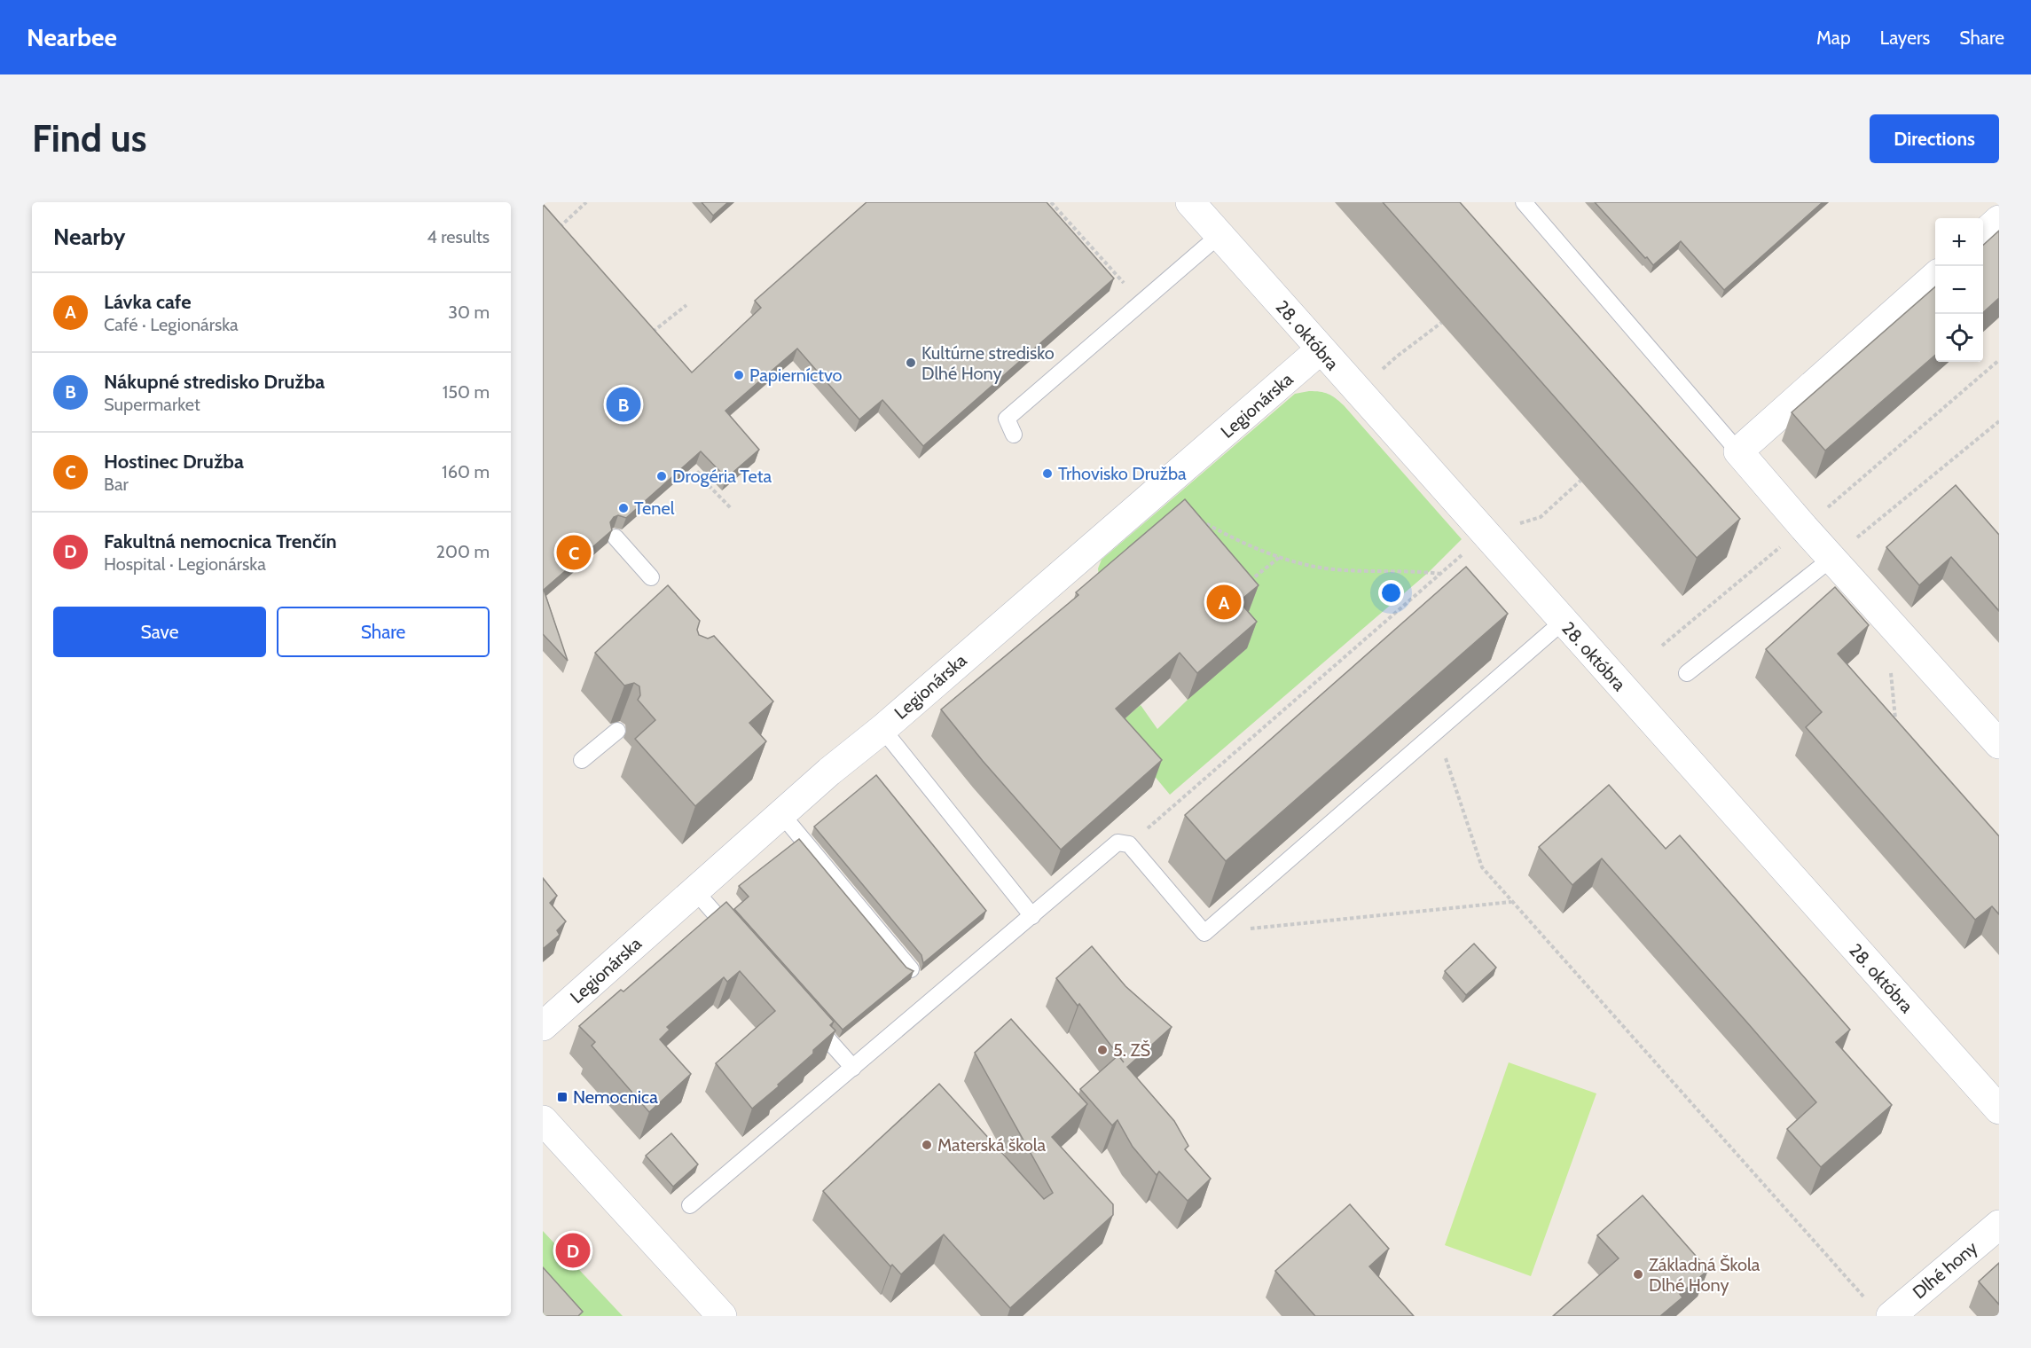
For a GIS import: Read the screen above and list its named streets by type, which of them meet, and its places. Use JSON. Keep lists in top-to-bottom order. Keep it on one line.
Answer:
{"streets":{"street":["28. októbra","Legionárska","Dlhé hony"]},"crossings":[["28. októbra","Legionárska"]],"places":{"other":["Kultúrne stredisko Dlhé Hony","Papierníctvo","Trhovisko Družba","Drogéria Teta","Tenel","5. ZŠ","Materská škola","Základná Škola Dlhé Hony"],"transit":["Nemocnica"]},"page":{"header":"Nearbee","nav":["Map","Layers","Share"],"buttons":["Directions",["Save","Share"]],"title":"Find us","heading":["Nearby","4 results"],"map_buttons":["+","−"],"list":[{"mark":"A","name":"Lávka cafe","note":"Café · Legionárska","value":"30 m"},{"mark":"B","name":"Nákupné stredisko Družba","note":"Supermarket","value":"150 m"},{"mark":"C","name":"Hostinec Družba","note":"Bar","value":"160 m"},{"mark":"D","name":"Fakultná nemocnica Trenčín","note":"Hospital · Legionárska","value":"200 m"}],"pins":["B","C","A","D"]}}
